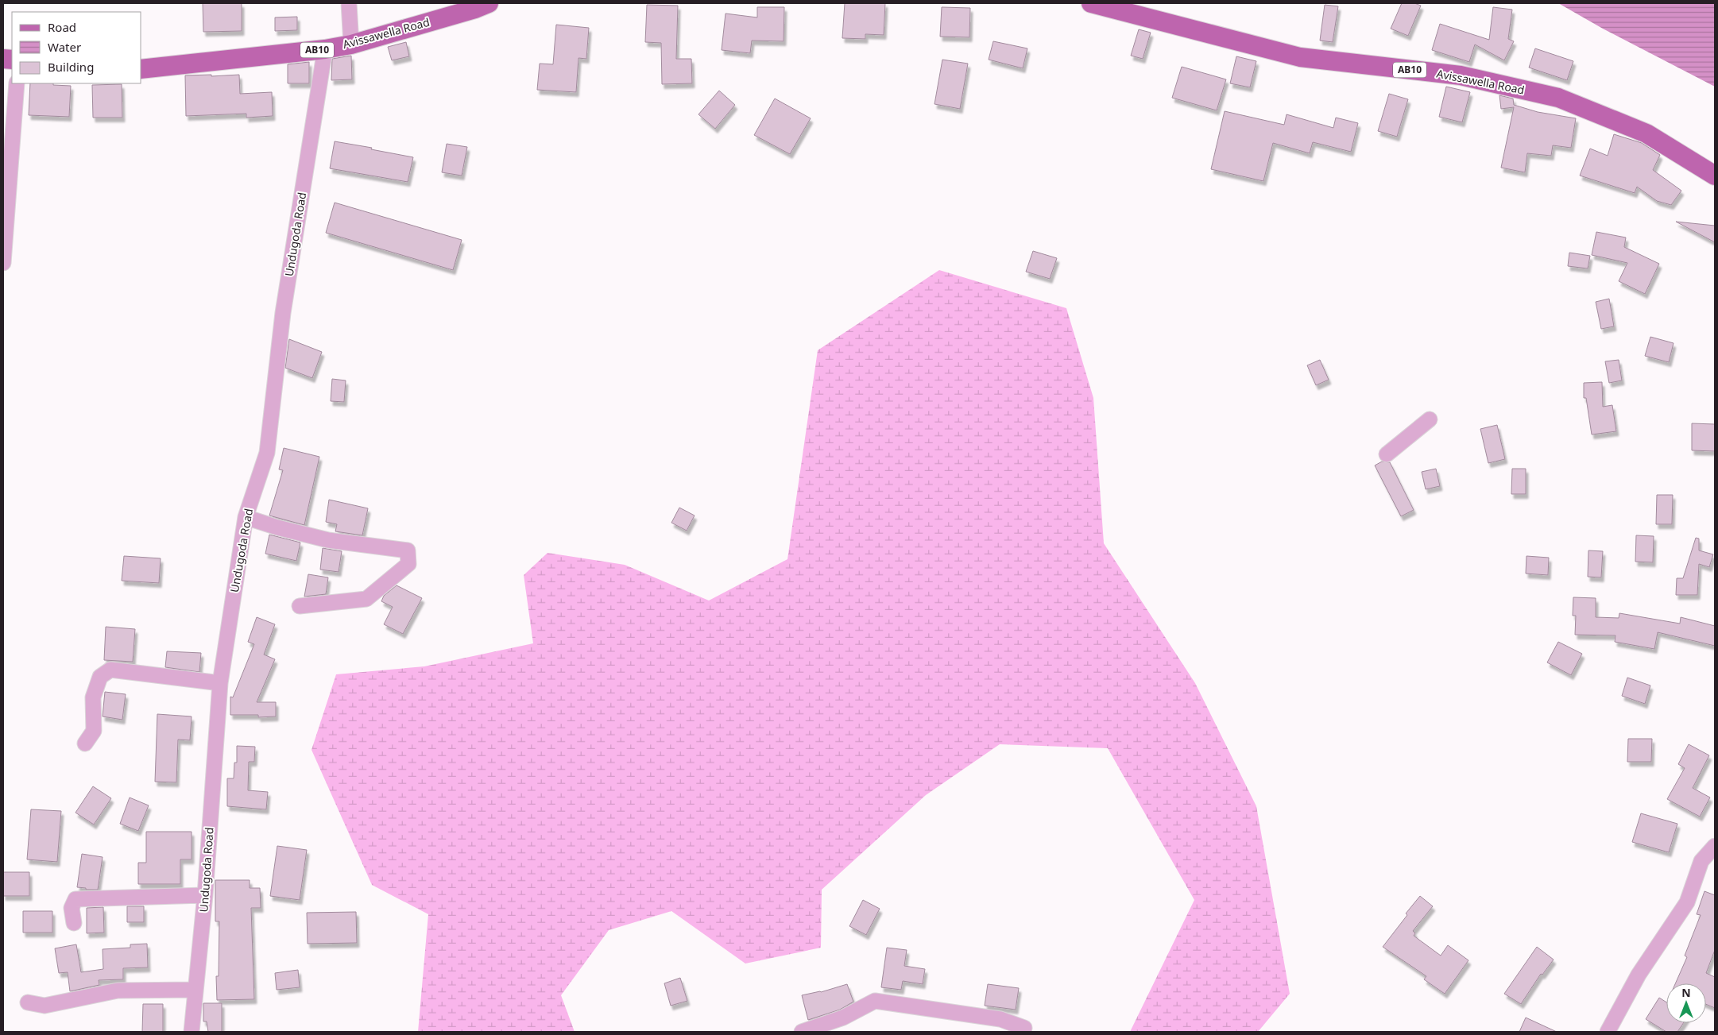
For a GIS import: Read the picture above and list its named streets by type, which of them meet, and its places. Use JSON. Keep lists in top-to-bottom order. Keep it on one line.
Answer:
{"streets":{"main road":["Avissawella Road","AB10"],"street":["Undugoda Road"]},"crossings":[["Avissawella Road","Undugoda Road"]],"legend":["Road","Water","Building"],"north":"top"}
